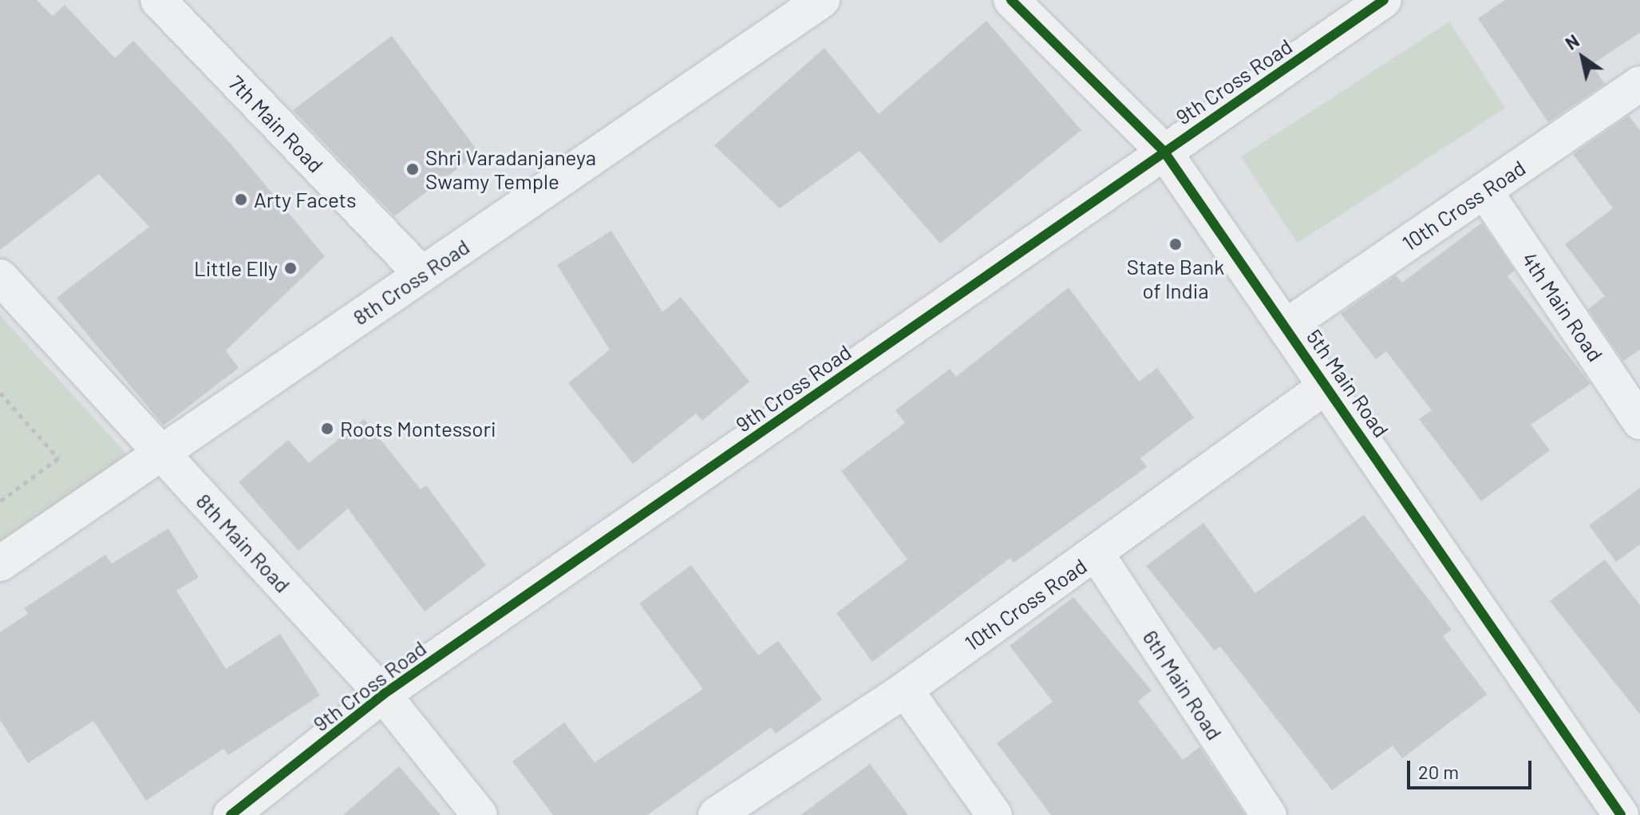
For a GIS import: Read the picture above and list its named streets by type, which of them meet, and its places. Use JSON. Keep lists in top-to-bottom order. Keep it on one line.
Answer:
{"streets":{"street":["9th Cross Road","7th Main Road","10th Cross Road","8th Cross Road","4th Main Road","5th Main Road","8th Main Road","6th Main Road"]},"crossings":[["9th Cross Road","5th Main Road"],["9th Cross Road","8th Main Road"],["7th Main Road","8th Cross Road"],["10th Cross Road","4th Main Road"],["10th Cross Road","5th Main Road"],["10th Cross Road","6th Main Road"],["8th Cross Road","8th Main Road"]],"places":["Shri Varadanjaneya Swamy Temple","Arty Facets","State Bank of India","Little Elly","Roots Montessori"],"scale_bar":"20 m","north":"top left"}
